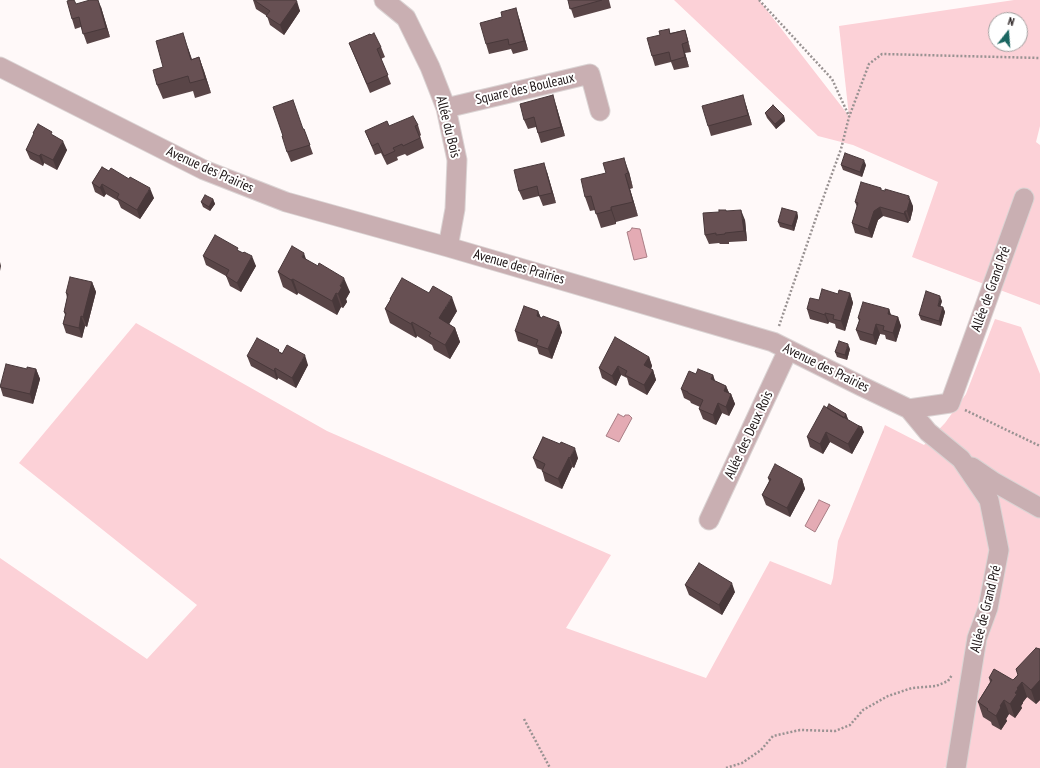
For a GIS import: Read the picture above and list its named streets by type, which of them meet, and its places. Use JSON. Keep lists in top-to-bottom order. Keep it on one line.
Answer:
{"streets":{"street":["Square des Bouleaux","Allée du Bois","Avenue des Prairies","Allée de Grand Pré","Allée des Deux Rois"]},"crossings":[["Square des Bouleaux","Allée du Bois"],["Allée du Bois","Avenue des Prairies"],["Avenue des Prairies","Allée de Grand Pré"],["Avenue des Prairies","Allée des Deux Rois"]],"north":"top"}
